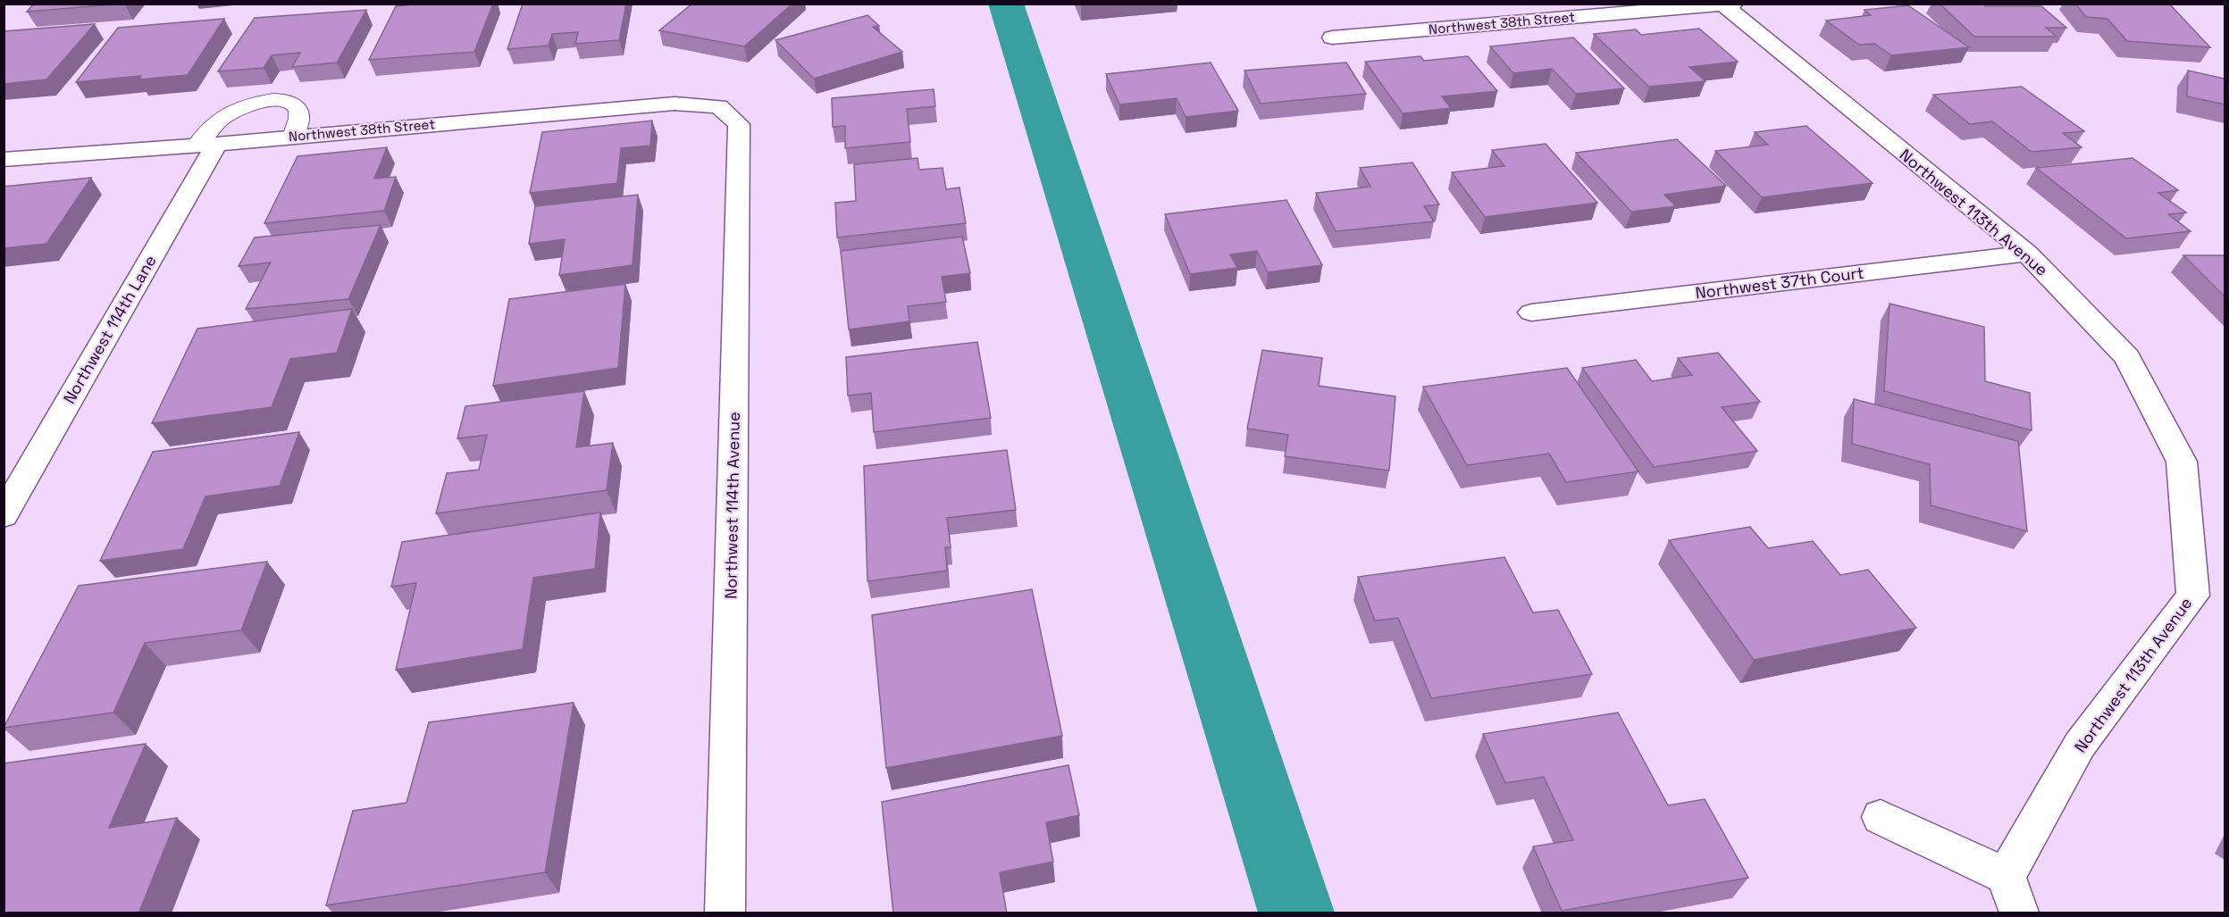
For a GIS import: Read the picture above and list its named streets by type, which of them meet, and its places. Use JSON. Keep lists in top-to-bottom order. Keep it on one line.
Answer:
{"streets":{"street":["Northwest 38th Street","Northwest 113th Avenue","Northwest 37th Court","Northwest 114th Lane","Northwest 114th Avenue"]},"crossings":[["Northwest 38th Street","Northwest 113th Avenue"],["Northwest 38th Street","Northwest 114th Lane"],["Northwest 38th Street","Northwest 114th Avenue"],["Northwest 113th Avenue","Northwest 37th Court"]]}
